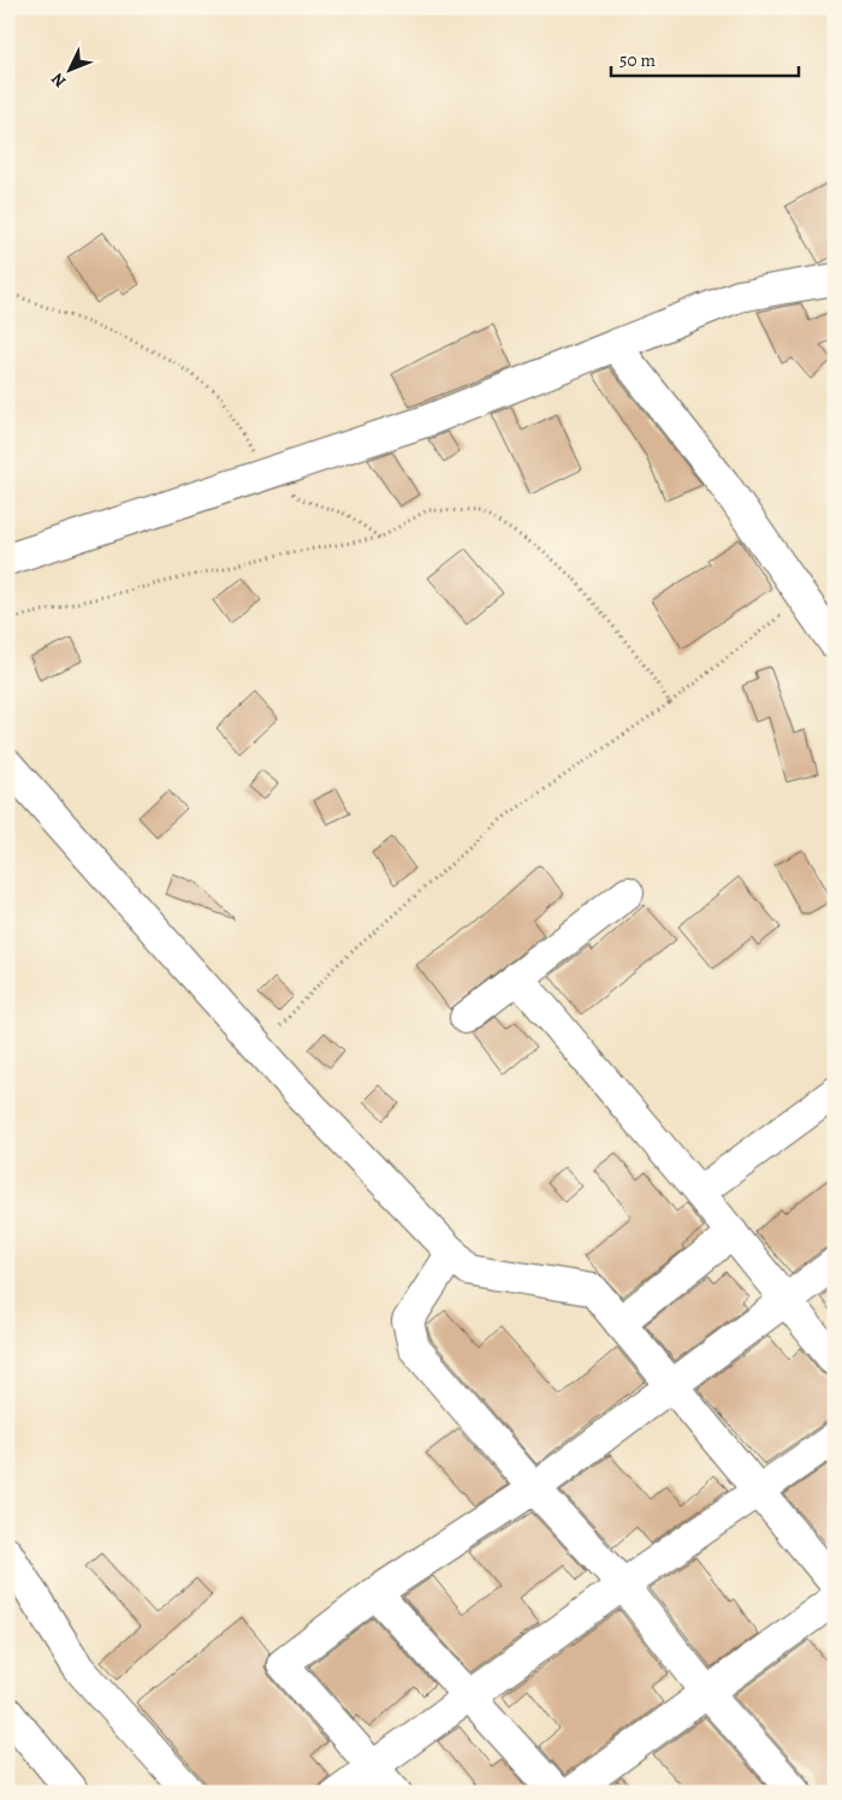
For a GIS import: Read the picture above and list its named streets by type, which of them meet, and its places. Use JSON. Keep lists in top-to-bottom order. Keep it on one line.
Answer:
{"scale_bar":"50 m","north":"bottom left"}
